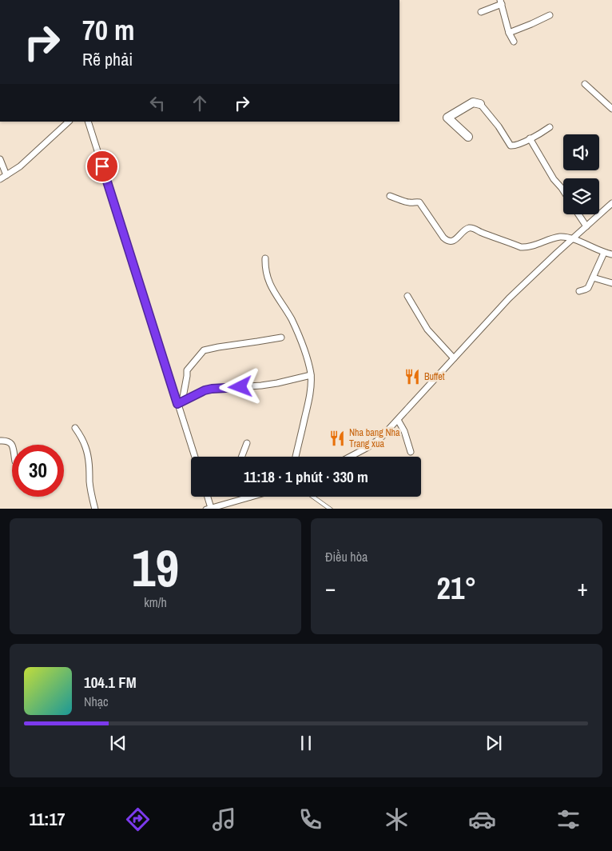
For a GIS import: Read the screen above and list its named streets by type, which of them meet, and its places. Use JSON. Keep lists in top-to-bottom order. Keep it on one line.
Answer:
{"places":{"restaurant":["Buffet","Nha bang Nha Trang xua"]},"page":{"turn":["70 m","Rẽ phải"],"limit":"30","trip":"11:18 · 1 phút · 330 m","tile":[["19","km/h"],"Điều hòa"],"heat":["−","21°","+"],"song":["104.1 FM","Nhạc"],"tabs":"11:17"}}
